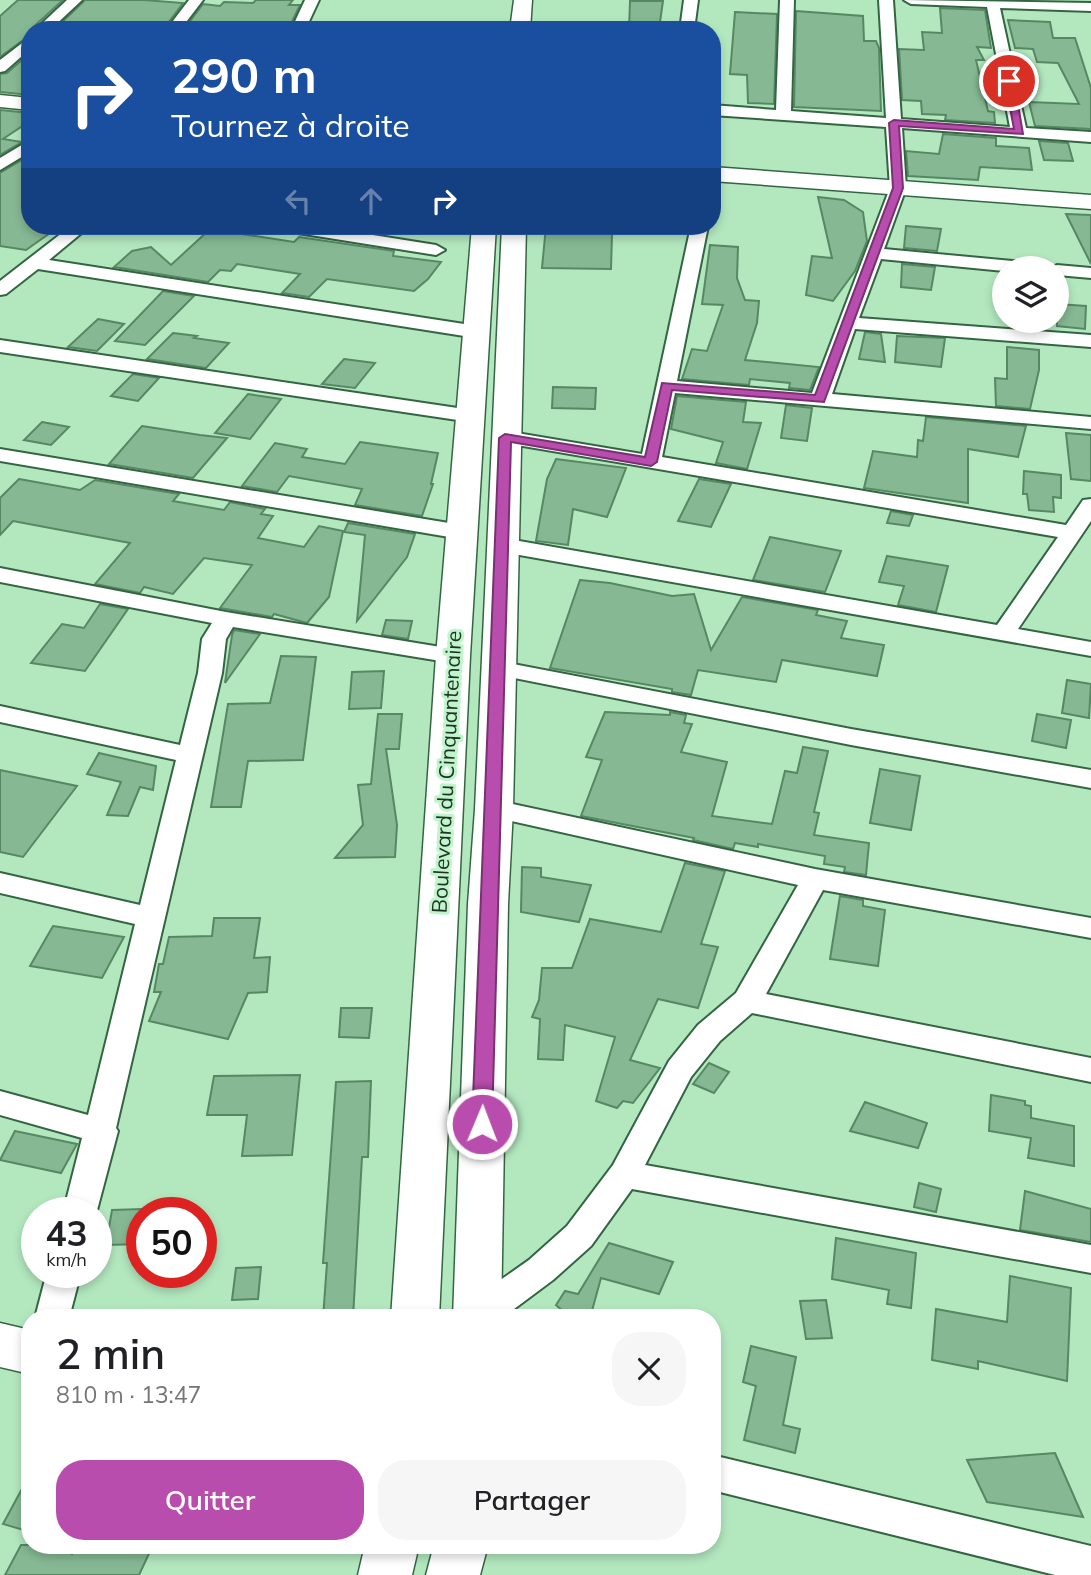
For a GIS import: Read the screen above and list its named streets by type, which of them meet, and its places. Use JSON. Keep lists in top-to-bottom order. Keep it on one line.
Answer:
{"streets":{"main road":["Boulevard du Cinquantenaire"]},"page":{"turn":["290 m","Tournez à droite"],"speed":"43 km/h","limit":"50","heading":["2 min","810 m · 13:47"],"buttons":["Quitter","Partager"]}}
